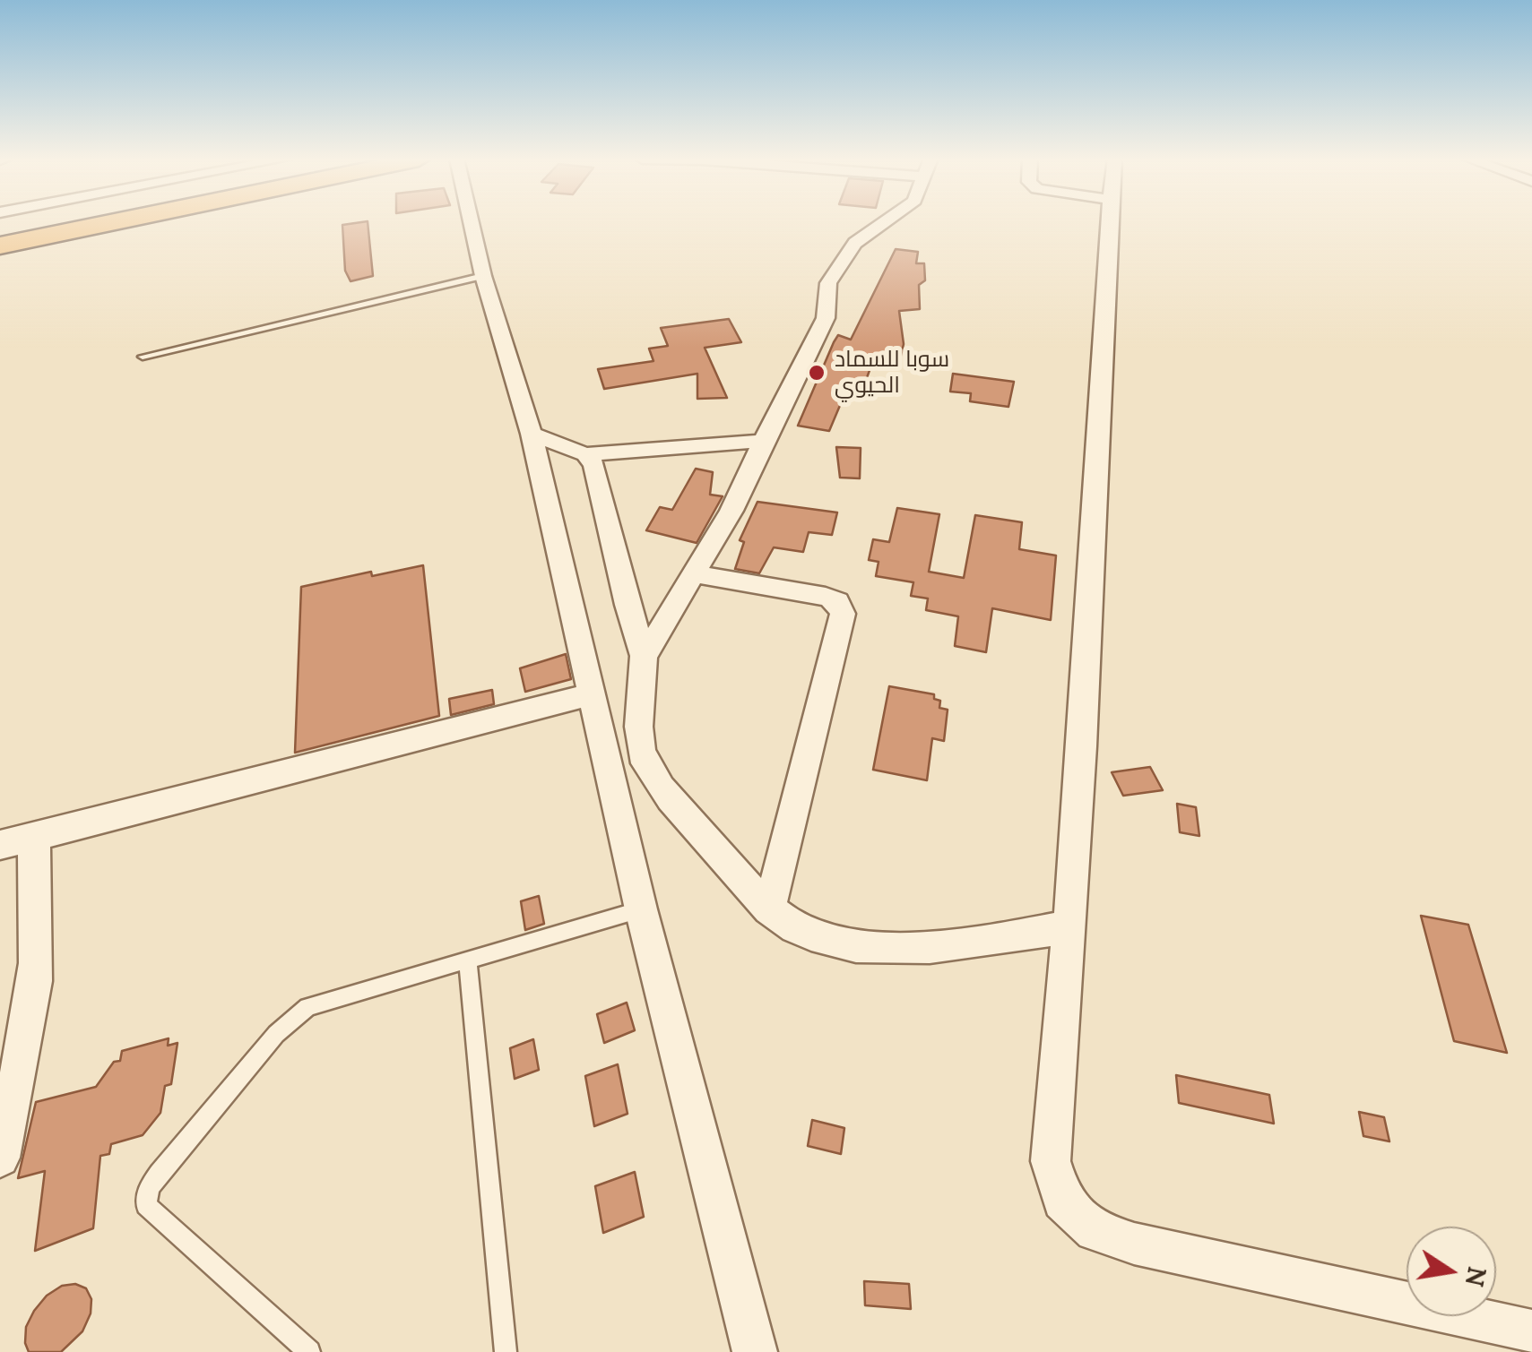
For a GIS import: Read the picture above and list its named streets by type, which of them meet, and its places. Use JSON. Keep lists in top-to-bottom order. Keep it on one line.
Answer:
{"places":["سوبا للسماد الحيوي"],"north":"right"}
